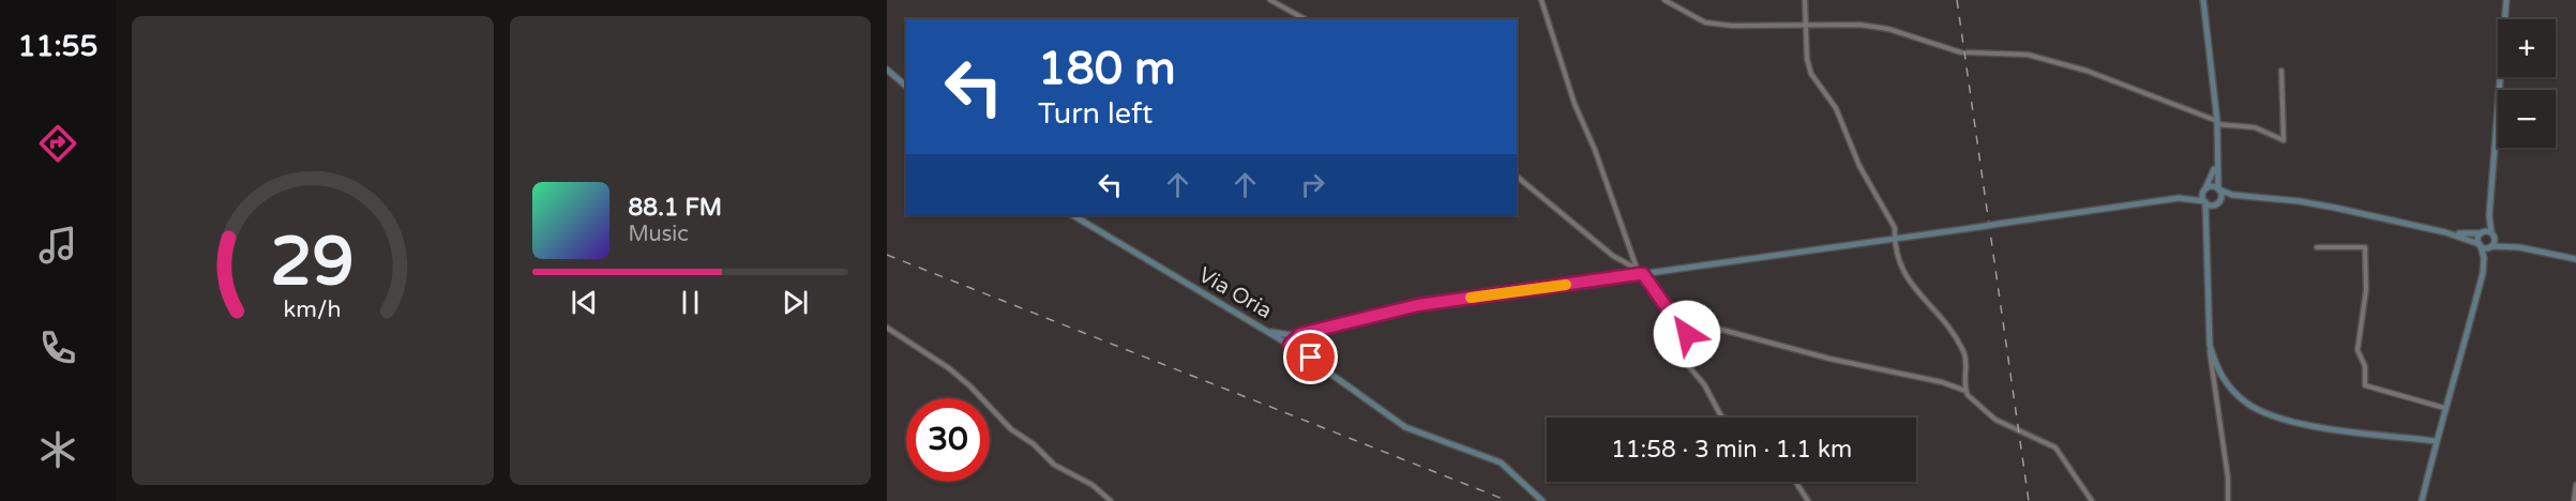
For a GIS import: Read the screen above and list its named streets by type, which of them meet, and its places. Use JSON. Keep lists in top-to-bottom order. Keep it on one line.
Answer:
{"streets":{"main road":["Via Oria"]},"page":{"tabs":"11:55","map_buttons":["+","−"],"turn":["180 m","Turn left"],"song":["88.1 FM","Music"],"limit":"30","trip":"11:58 · 3 min · 1.1 km","gauge":["29","km/h"]}}
